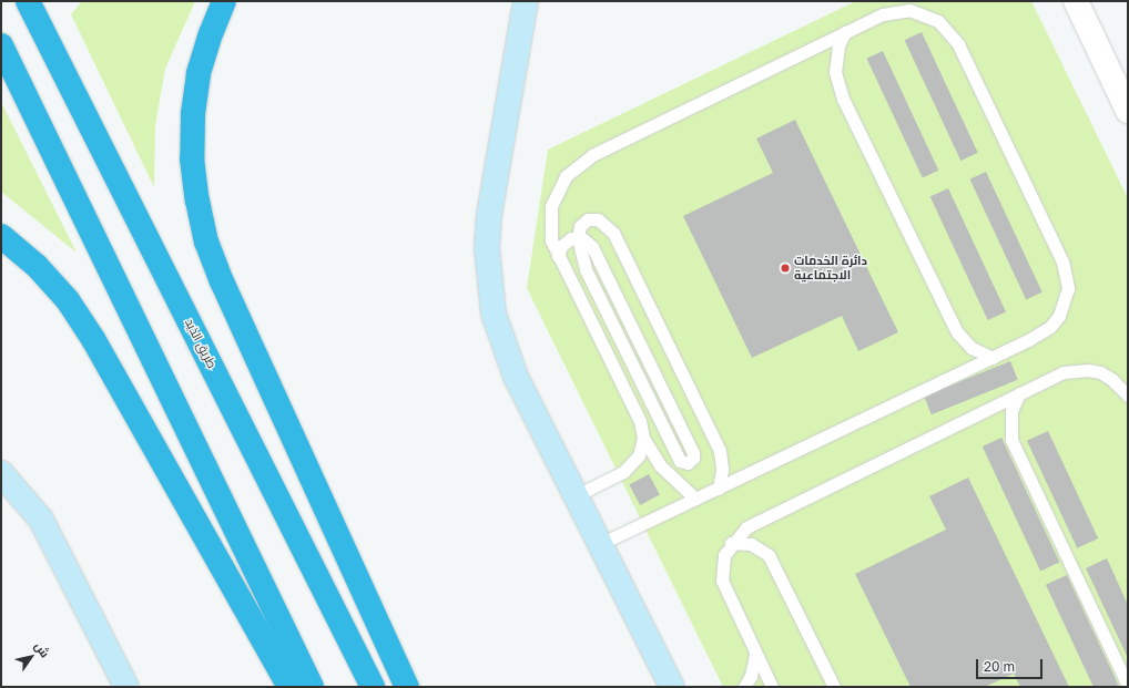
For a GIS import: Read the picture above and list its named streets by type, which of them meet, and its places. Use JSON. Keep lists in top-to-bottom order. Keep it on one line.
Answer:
{"streets":{"highway":["طريق الذيد"]},"places":["دائرة الخدمات الاجتماعية"],"scale_bar":"20 m","north":"top right"}
